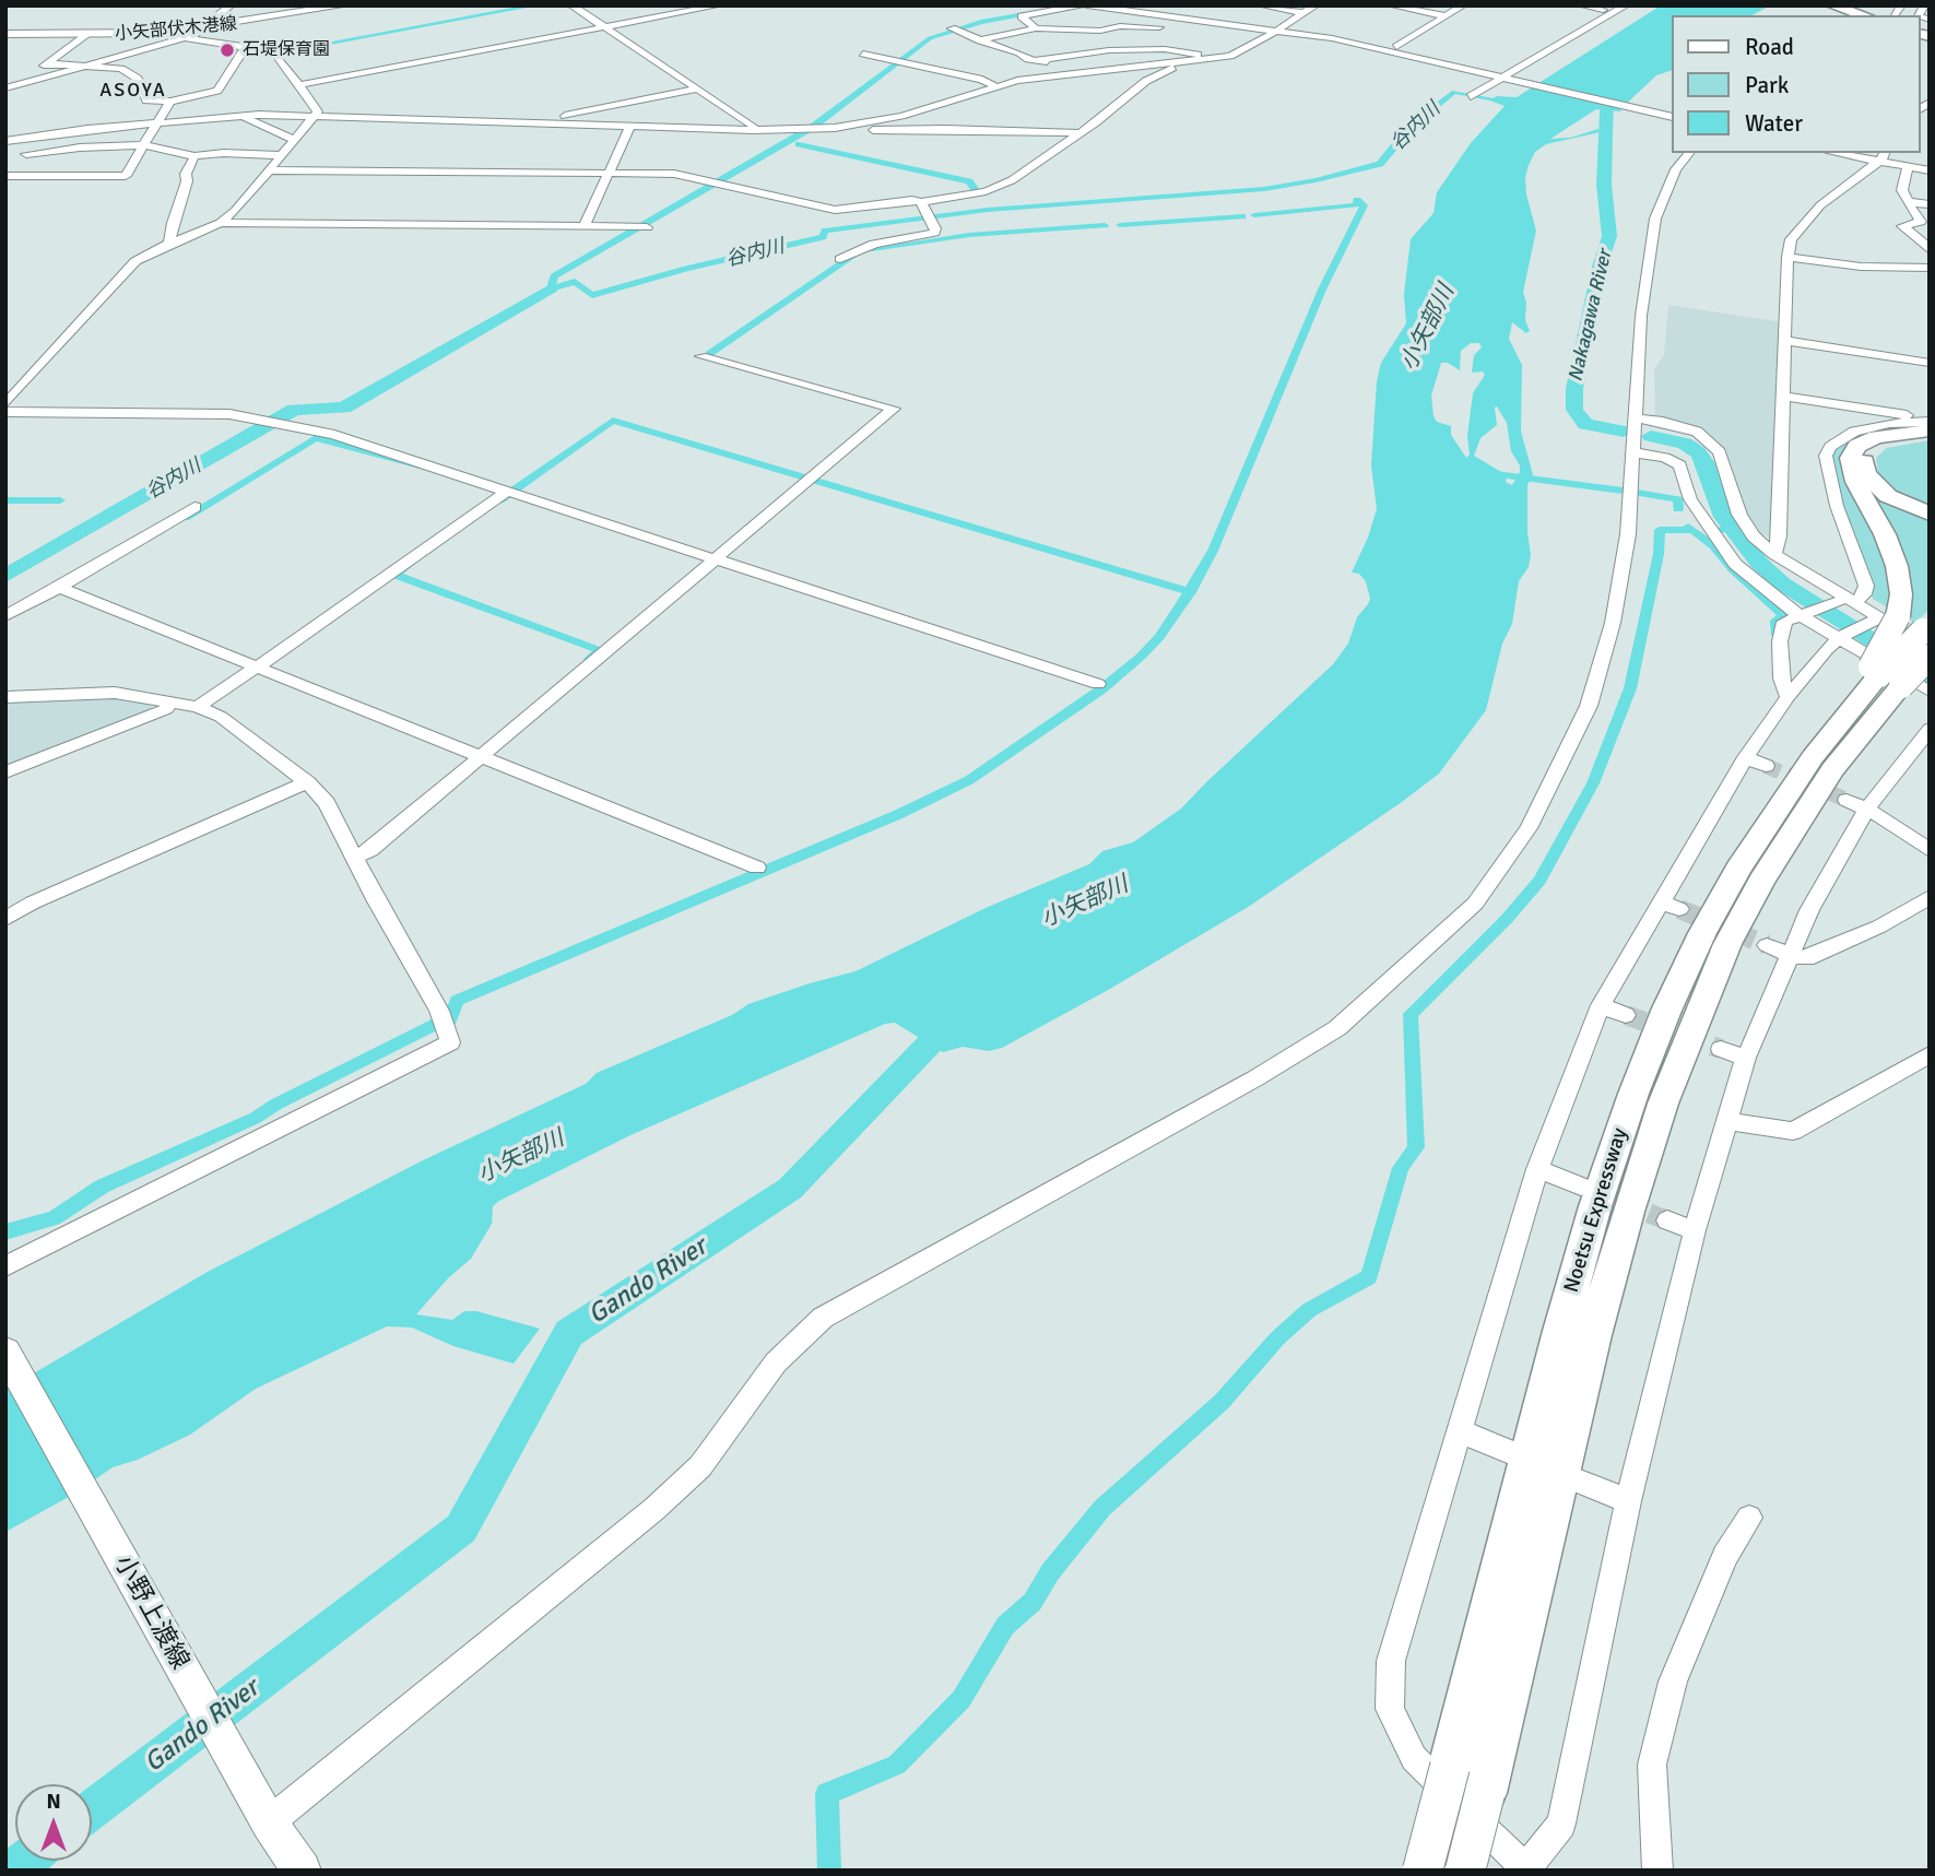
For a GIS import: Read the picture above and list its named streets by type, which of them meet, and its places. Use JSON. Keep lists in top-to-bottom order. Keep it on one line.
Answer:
{"streets":{"highway":["Noetsu Expressway"],"main road":["小矢部伏木港線","小野上渡線"]},"districts":["ASOYA"],"water":["谷内川","Nakagawa River","小矢部川","Gando River"],"places":["石堤保育園"],"legend":["Road","Park","Water"],"north":"top"}
